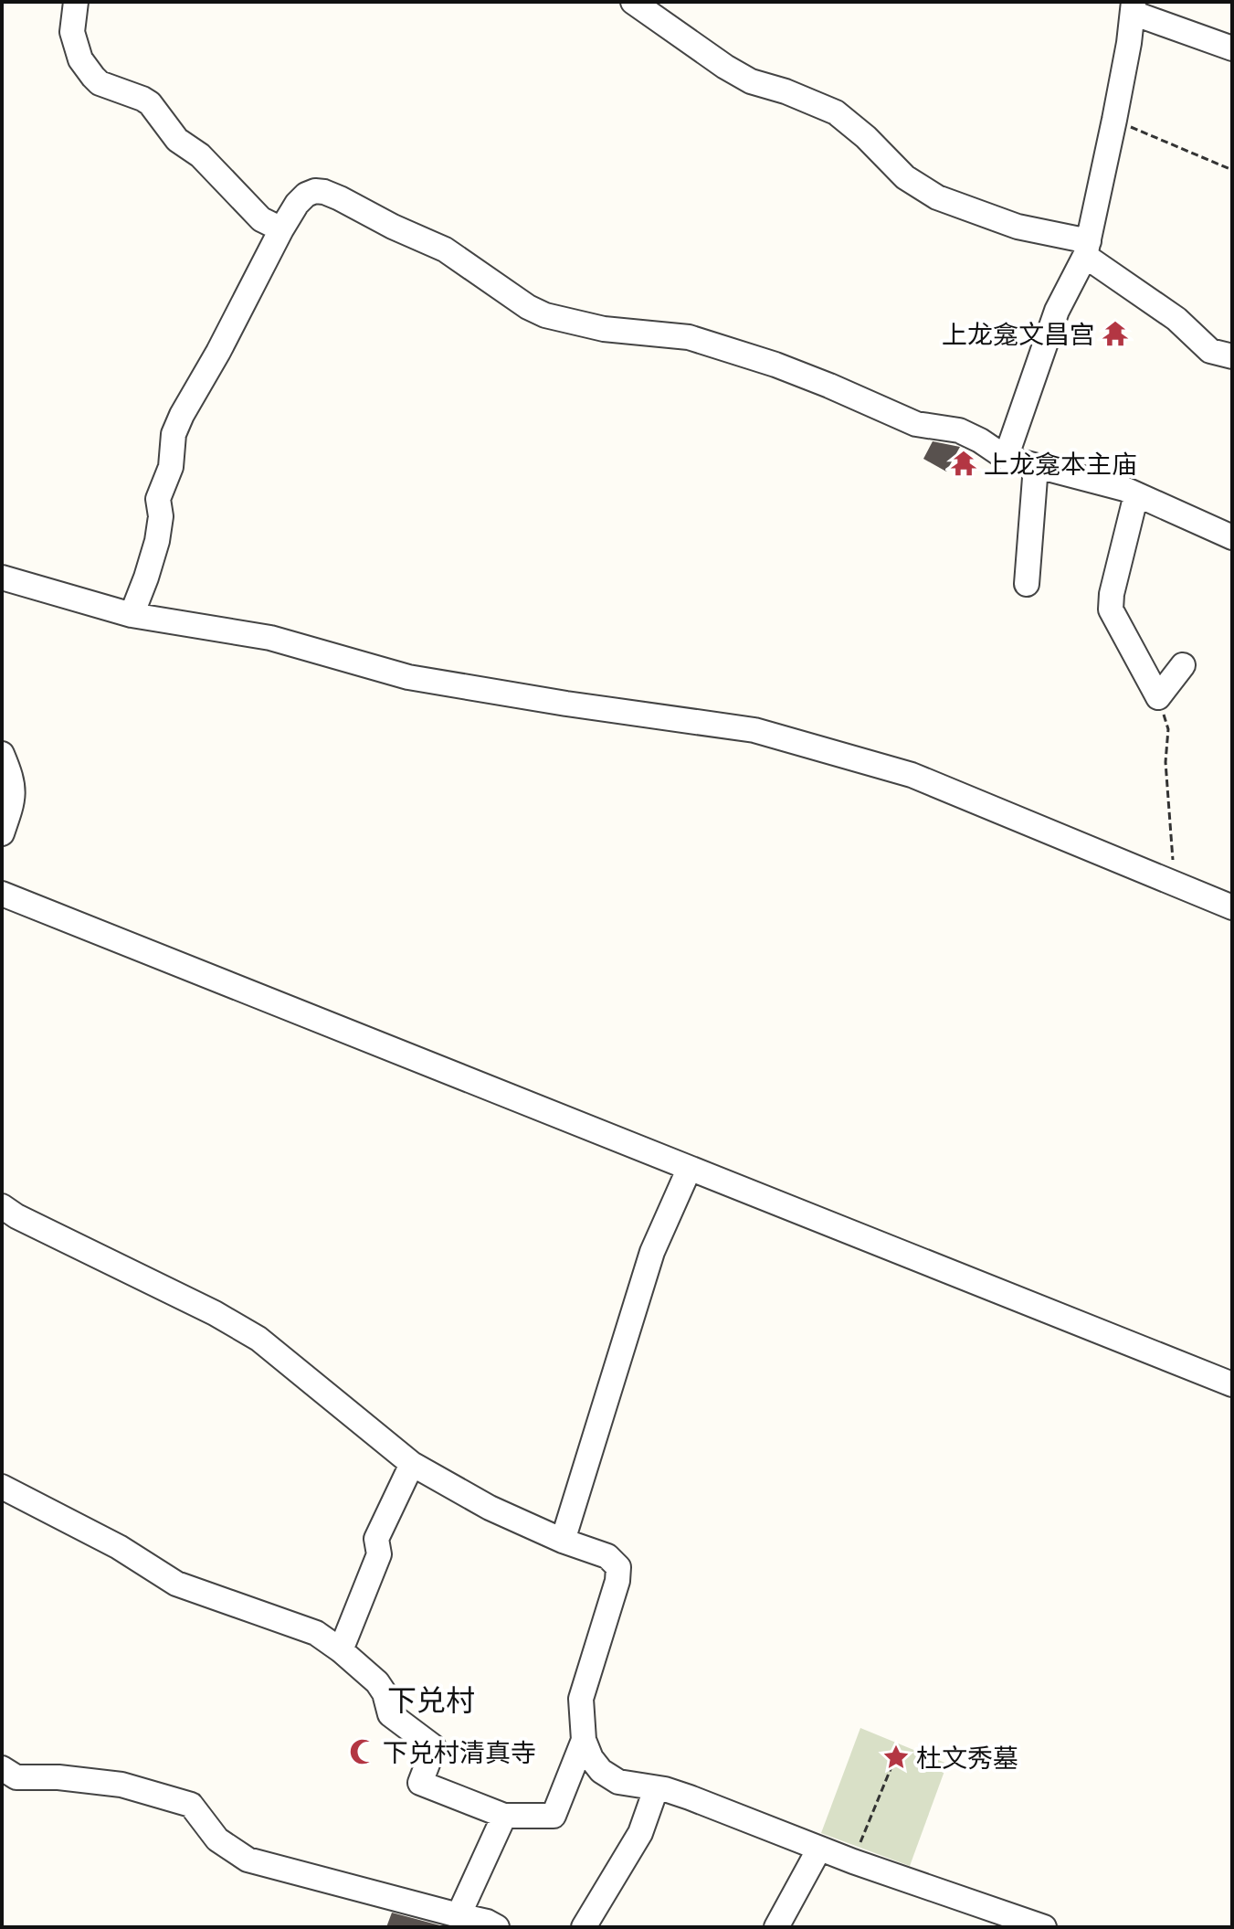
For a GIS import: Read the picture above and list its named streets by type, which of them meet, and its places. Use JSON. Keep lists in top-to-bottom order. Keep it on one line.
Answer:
{"districts":["下兑村"],"places":{"temple":["上龙龛文昌宫","上龙龛本主庙"],"mosque":["下兑村清真寺"],"place":["杜文秀墓"]}}
